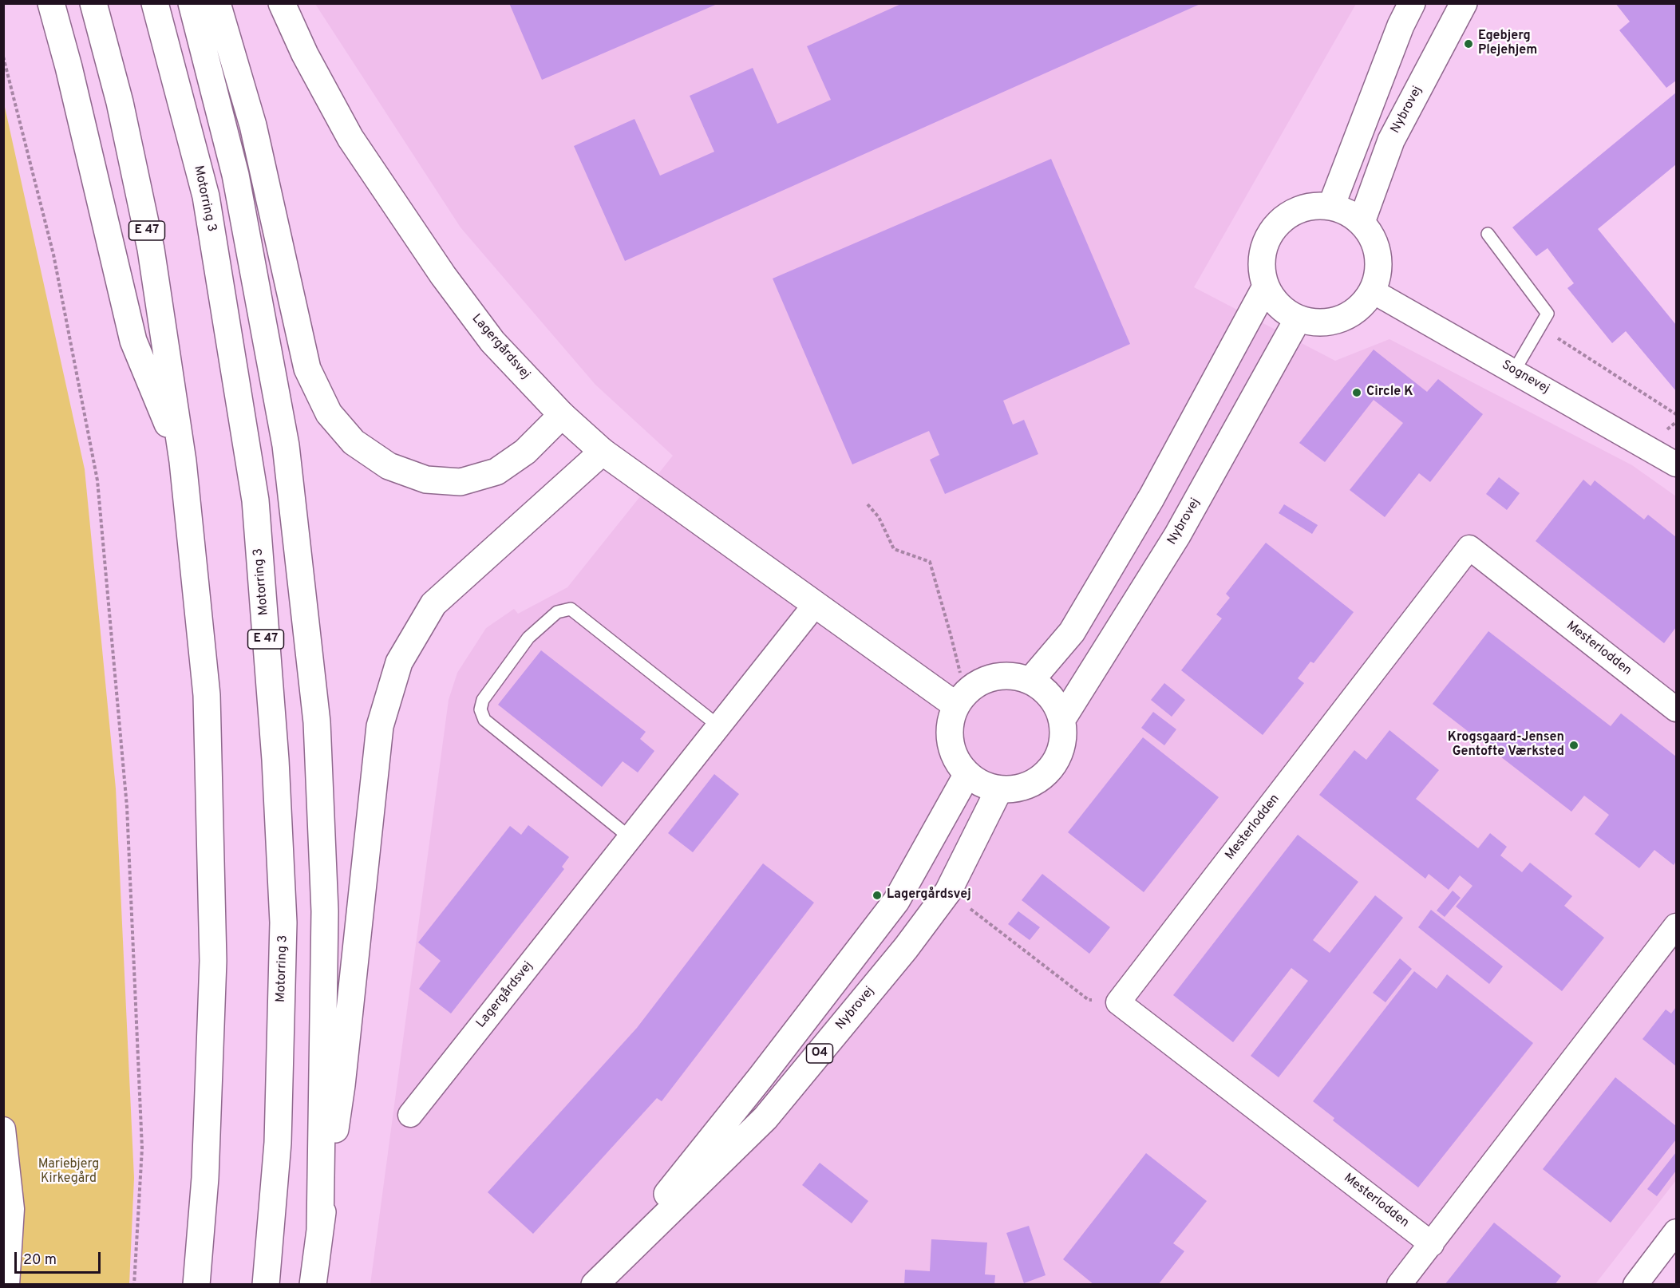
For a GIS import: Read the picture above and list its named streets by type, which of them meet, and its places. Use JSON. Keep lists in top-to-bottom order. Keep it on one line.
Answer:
{"streets":{"main road":["Nybrovej","Motorring 3","E 47","Lagergårdsvej","O4"],"street":["Sognevej","Mesterlodden"]},"crossings":[["Nybrovej","Lagergårdsvej"],["Nybrovej","Sognevej"]],"parks":["Mariebjerg Kirkegård"],"places":["Egebjerg Plejehjem","Circle K","Krogsgaard-Jensen Gentofte Værksted","Lagergårdsvej"],"scale_bar":"20 m"}
